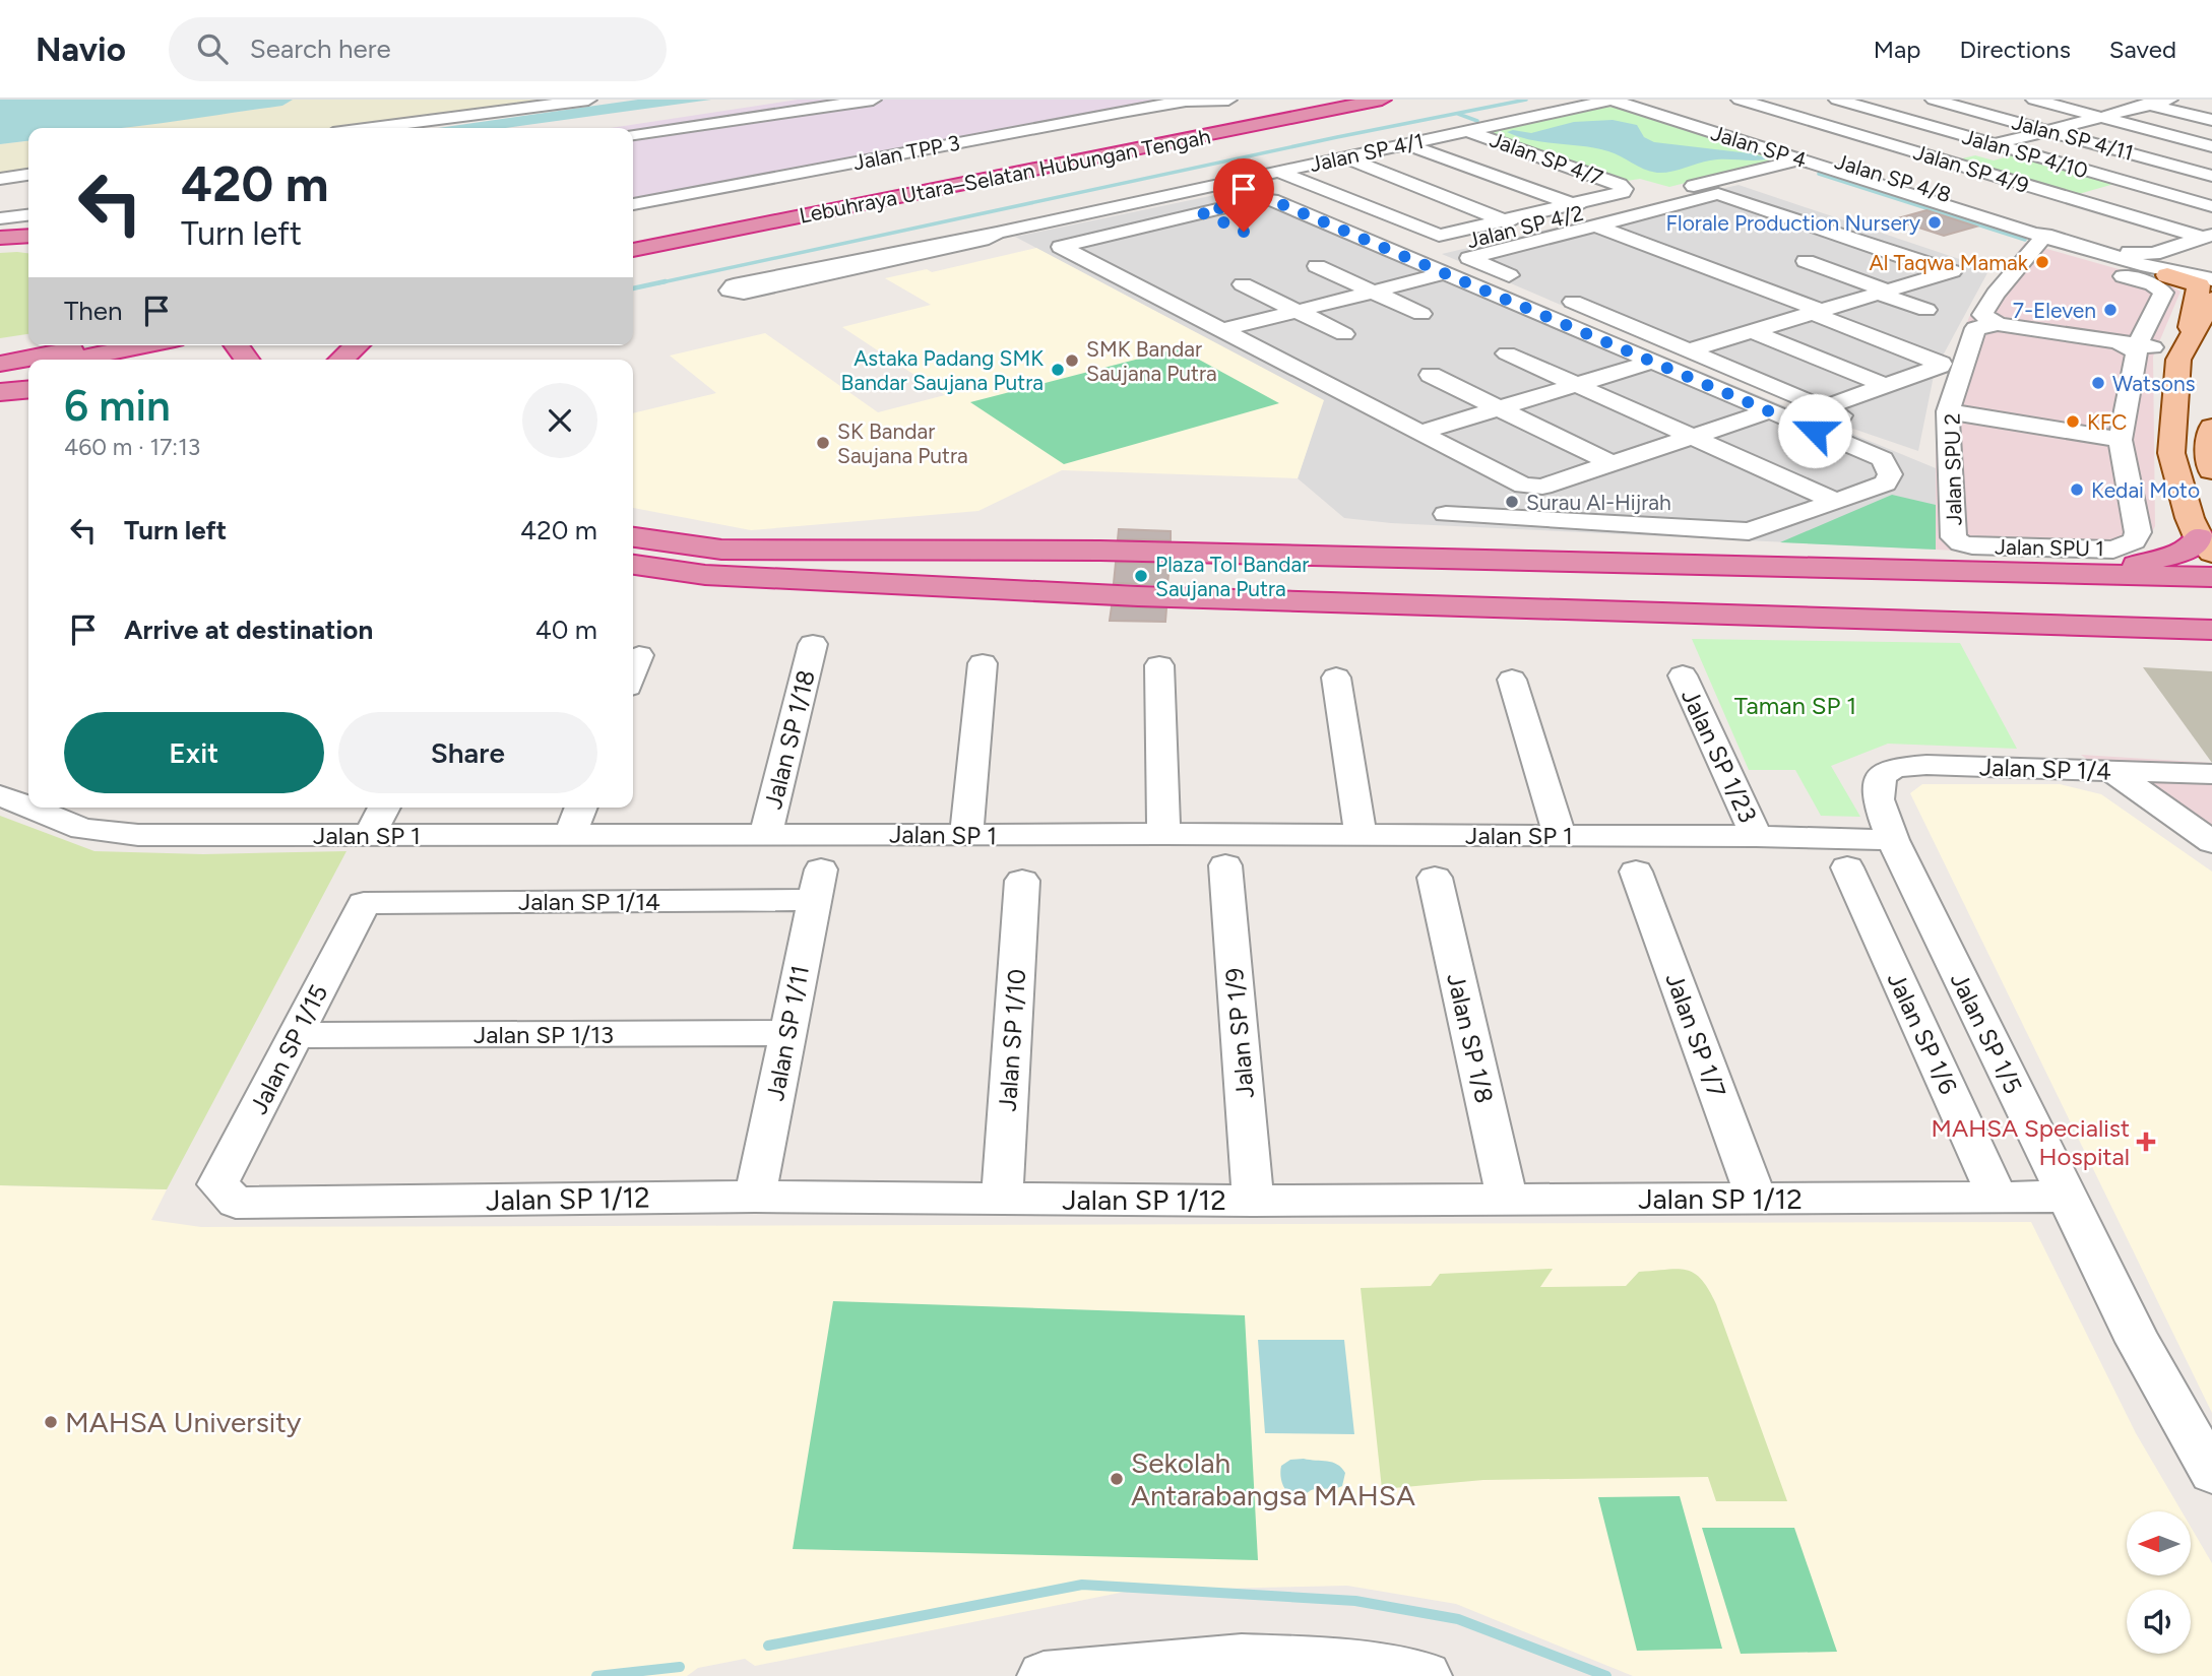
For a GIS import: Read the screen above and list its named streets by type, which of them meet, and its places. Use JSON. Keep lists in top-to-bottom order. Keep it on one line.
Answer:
{"streets":{"highway":["Lebuhraya Utara–Selatan Hubungan Tengah"],"street":["Jalan SP 4/11","Jalan SP 4","Jalan TPP 3","Jalan SP 4/1","Jalan SP 4/10","Jalan SP 4/7","Jalan SP 4/9","Jalan SP 4/8","Jalan SP 4/2","Jalan SPU 2","Jalan SPU 1","Jalan SP 1/18","Jalan SP 1/23","Jalan SP 1/4","Jalan SP 1","Jalan SP 1/14","Jalan SP 1/11","Jalan SP 1/9","Jalan SP 1/6","Jalan SP 1/5","Jalan SP 1/13","Jalan SP 1/7","Jalan SP 1/8","Jalan SP 1/10","Jalan SP 1/15","Jalan SP 1/12"]},"crossings":[["Jalan SP 4","Jalan SP 4/1"],["Jalan SP 4","Jalan SP 4/8"],["Jalan SP 4","Jalan SP 4/2"],["Jalan SP 4/1","Jalan SP 4/7"],["Jalan SP 4/1","Jalan SP 4/2"],["Jalan SP 4/7","Jalan SP 4/2"],["Jalan SP 4/9","Jalan SP 4/8"],["Jalan SPU 2","Jalan SPU 1"],["Jalan SP 1/18","Jalan SP 1"],["Jalan SP 1/23","Jalan SP 1"],["Jalan SP 1/4","Jalan SP 1/5"],["Jalan SP 1","Jalan SP 1/5"],["Jalan SP 1/14","Jalan SP 1/11"],["Jalan SP 1/14","Jalan SP 1/15"],["Jalan SP 1/11","Jalan SP 1/13"],["Jalan SP 1/11","Jalan SP 1/12"],["Jalan SP 1/9","Jalan SP 1/12"],["Jalan SP 1/6","Jalan SP 1/12"],["Jalan SP 1/5","Jalan SP 1/12"],["Jalan SP 1/13","Jalan SP 1/15"],["Jalan SP 1/7","Jalan SP 1/12"],["Jalan SP 1/8","Jalan SP 1/12"],["Jalan SP 1/10","Jalan SP 1/12"],["Jalan SP 1/15","Jalan SP 1/12"]],"parks":["Taman SP 1"],"places":{"other":["Florale Production Nursery","Al Taqwa Mamak","7-Eleven","SMK Bandar Saujana Putra","Astaka Padang SMK Bandar Saujana Putra","Watsons","KFC","SK Bandar Saujana Putra","Kedai Moto","Surau Al-Hijrah","Plaza Tol Bandar Saujana Putra","MAHSA University","Sekolah Antarabangsa MAHSA"],"health":["MAHSA Specialist Hospital"]},"north":"left","page":{"header":"Navio","search":"Search here","nav":["Map","Directions","Saved"],"turn":["420 m","Turn left"],"then":"Then","heading":["6 min","460 m · 17:13"],"list":[{"name":"Turn left","value":"420 m"},{"name":"Arrive at destination","value":"40 m"}],"buttons":["Exit","Share"]}}
